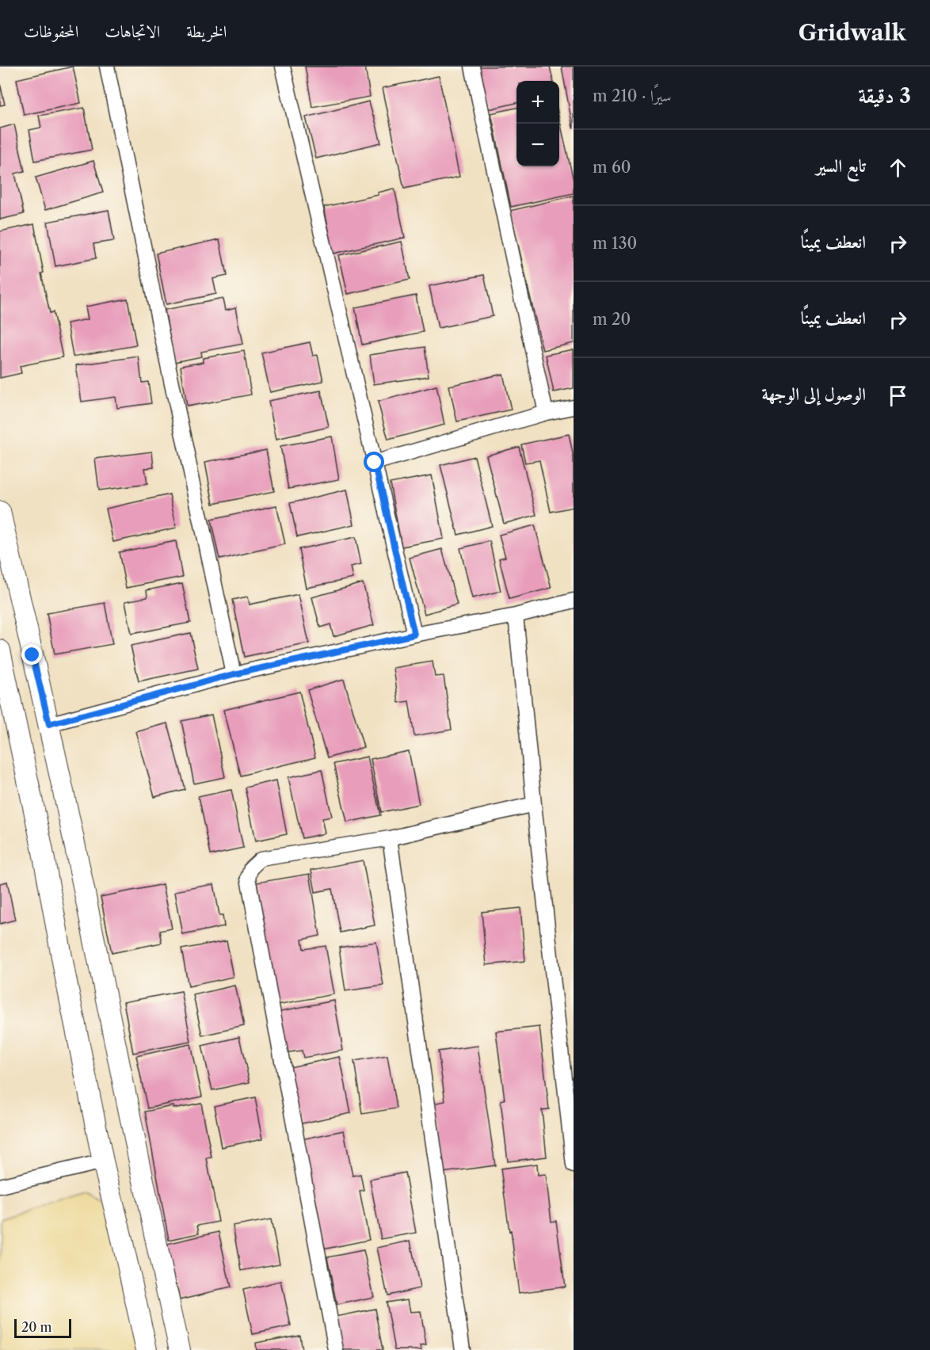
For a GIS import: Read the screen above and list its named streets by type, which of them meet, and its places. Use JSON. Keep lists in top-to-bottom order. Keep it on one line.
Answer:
{"scale_bar":"20 m","page":{"header":"Gridwalk","nav":["الخريطة","الاتجاهات","المحفوظات"],"heading":["3 دقيقة","سيرًا · 210 m"],"map_buttons":["+","−"],"list":[["تابع السير","60 m"],["انعطف يمينًا","130 m"],["انعطف يمينًا","20 m"],"الوصول إلى الوجهة"],"scale":"20 m"}}
